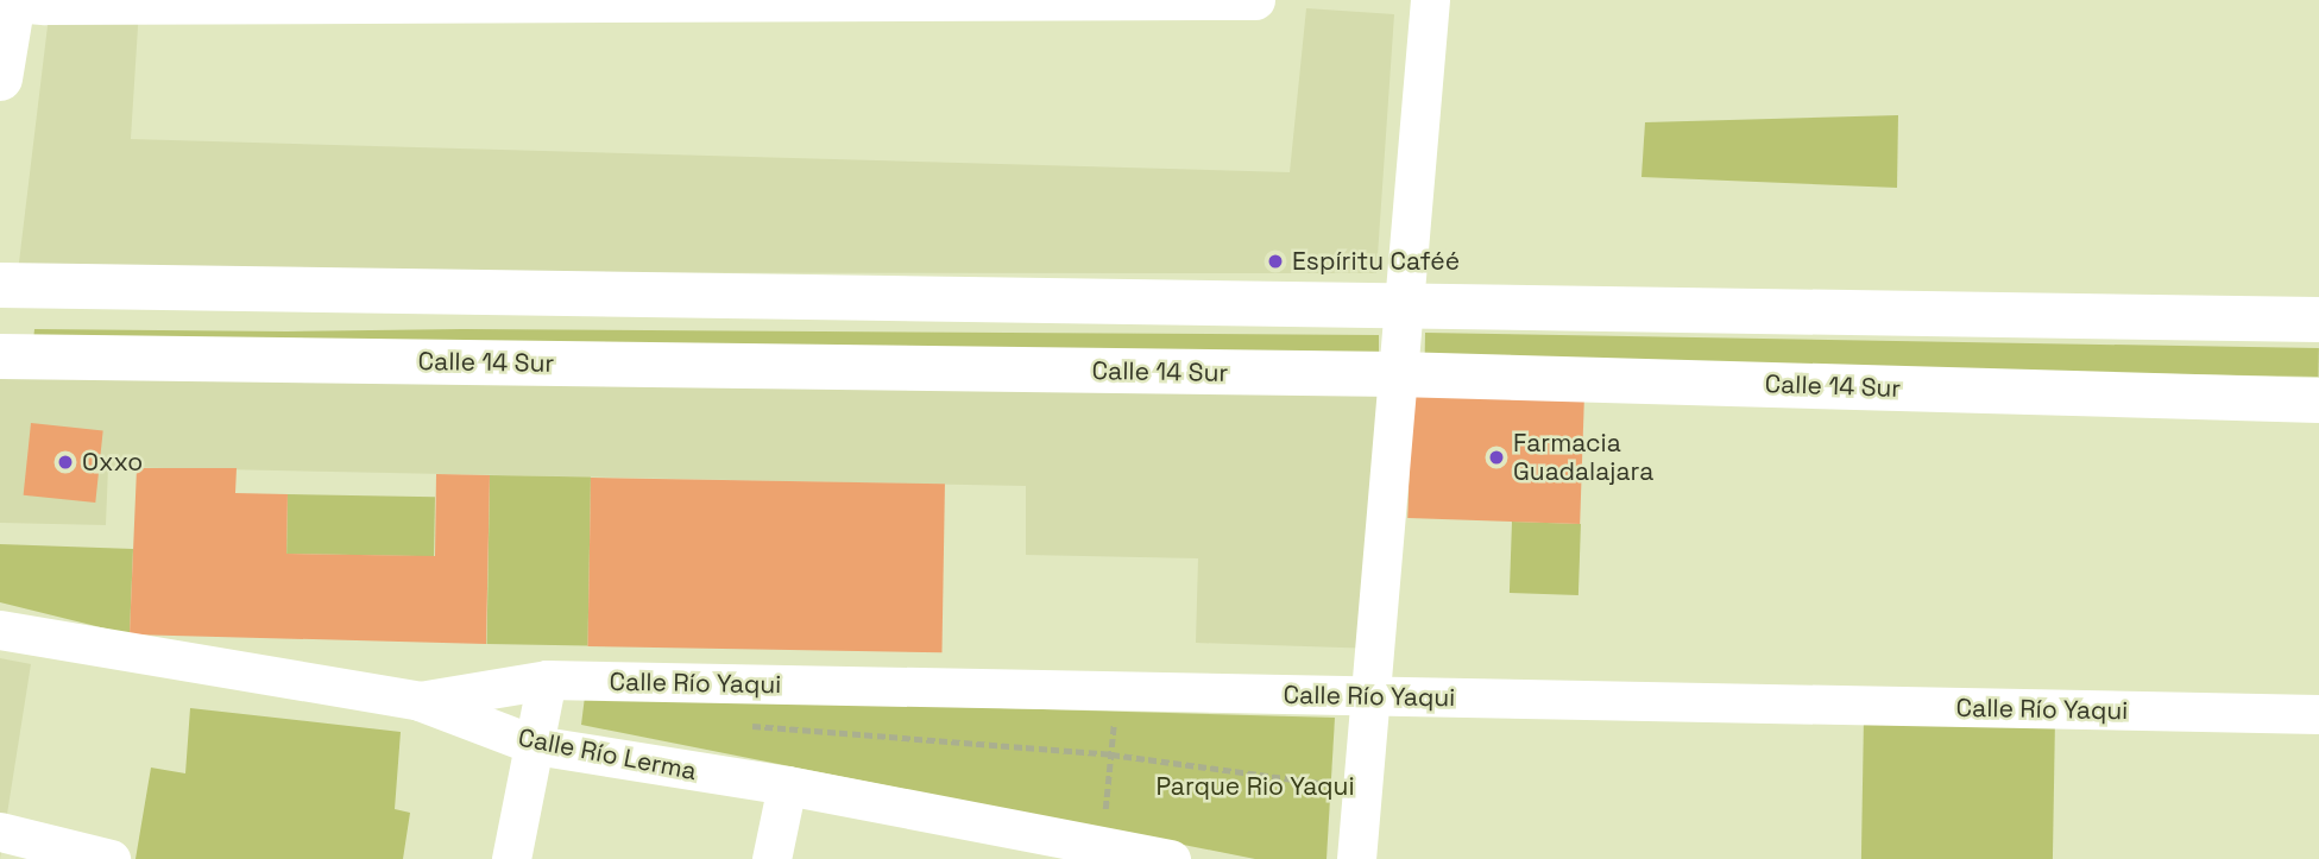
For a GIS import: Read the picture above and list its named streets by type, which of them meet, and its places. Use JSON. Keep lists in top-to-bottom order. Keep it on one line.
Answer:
{"streets":{"main road":["Calle 14 Sur"],"street":["Calle Río Yaqui","Calle Río Lerma"]},"crossings":[["Calle Río Yaqui","Calle Río Lerma"]],"parks":["Parque Rio Yaqui"],"places":["Espíritu Caféé","Farmacia Guadalajara","Oxxo"]}
